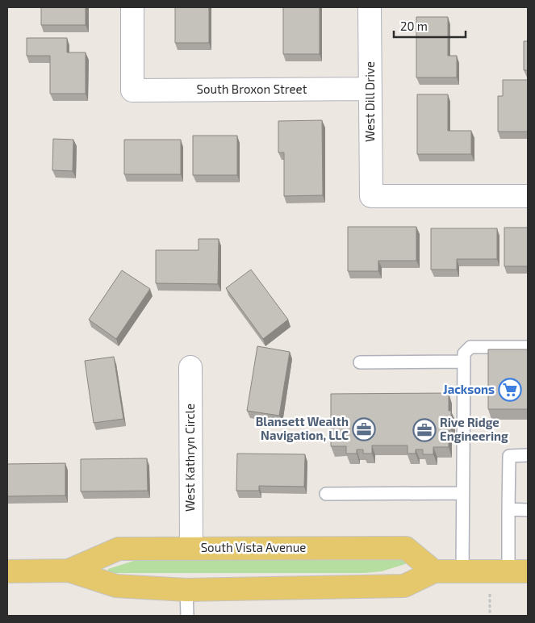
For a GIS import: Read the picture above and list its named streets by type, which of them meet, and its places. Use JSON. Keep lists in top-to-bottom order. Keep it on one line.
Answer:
{"streets":{"main road":["South Vista Avenue"],"street":["South Broxon Street","West Dill Drive","West Kathryn Circle"]},"crossings":[["South Broxon Street","West Dill Drive"],["West Kathryn Circle","South Vista Avenue"]],"places":{"supermarket":["Jacksons"],"office":["Blansett Wealth Navigation, LLC","Rive Ridge Engineering"]},"scale_bar":"20 m"}
